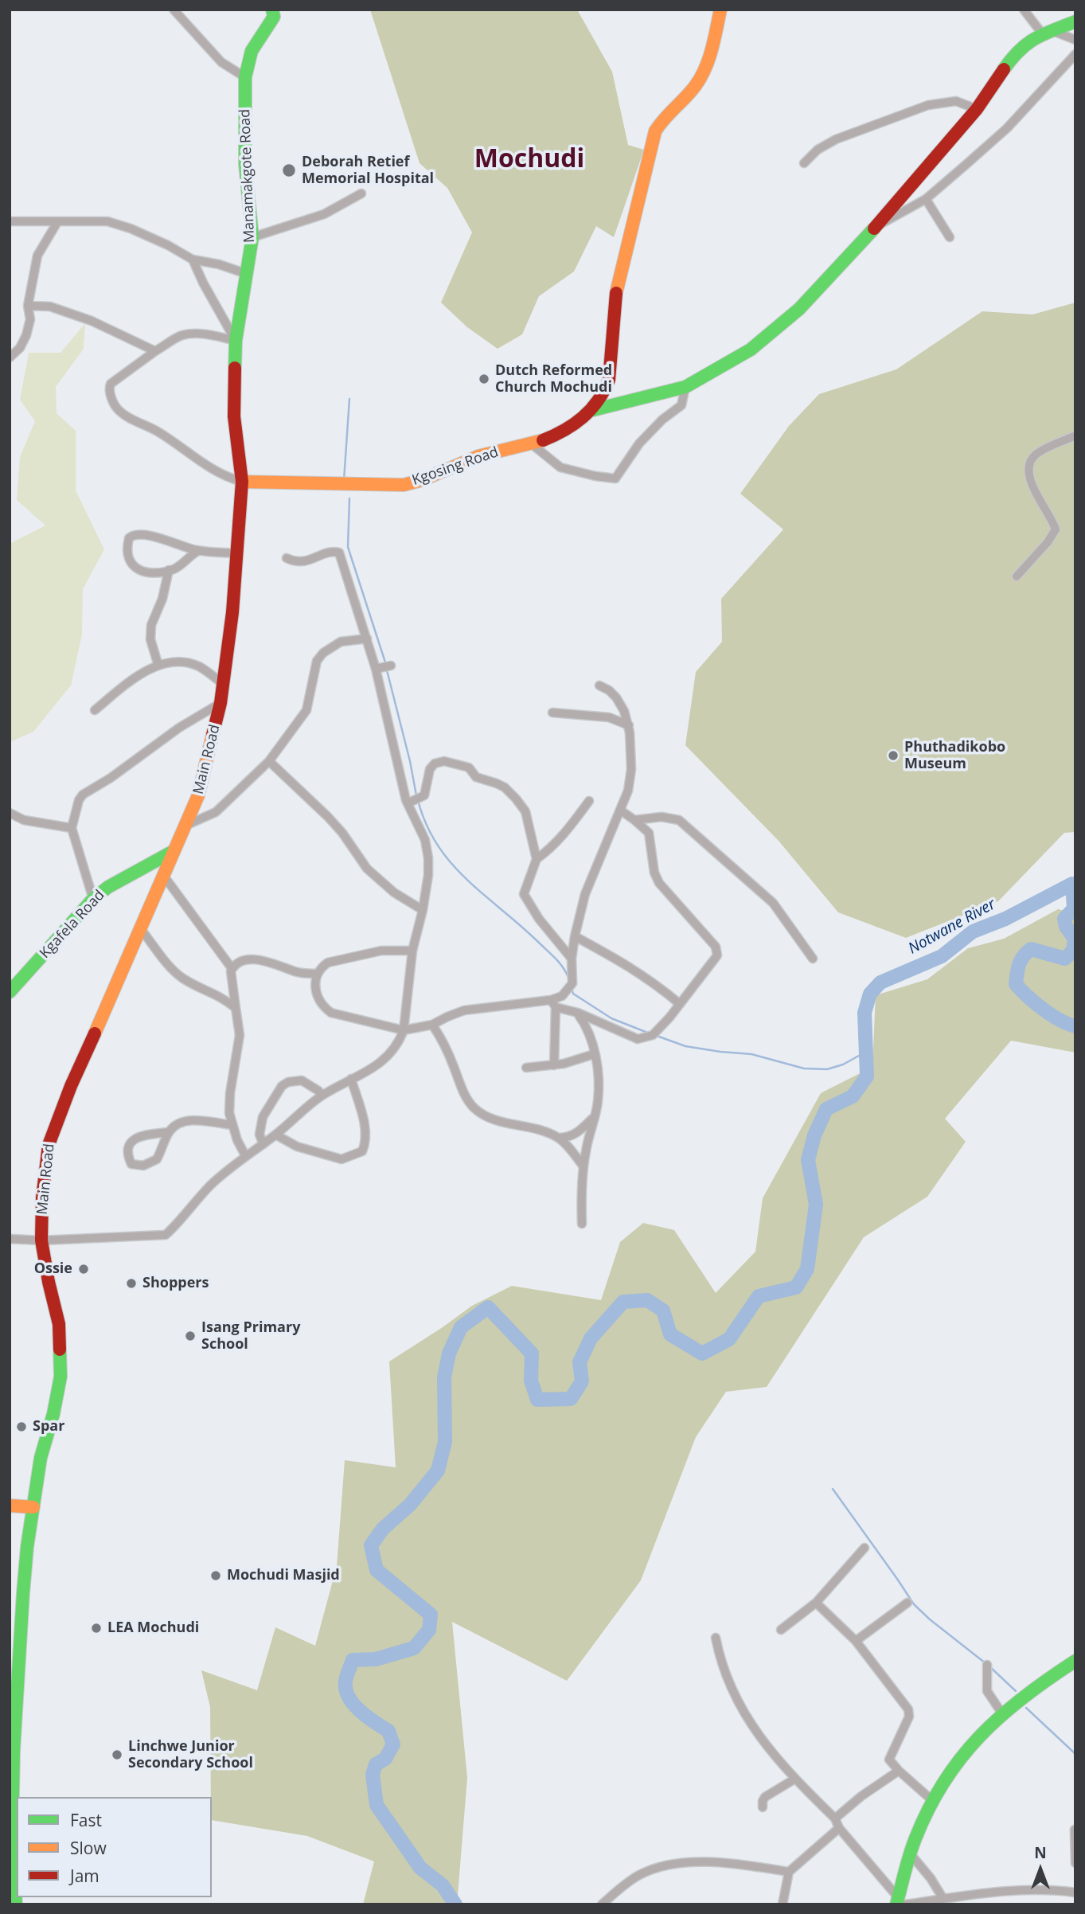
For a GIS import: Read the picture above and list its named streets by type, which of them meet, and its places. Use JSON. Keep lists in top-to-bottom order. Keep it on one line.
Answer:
{"streets":{"street":["Manamakgote Road","Kgosing Road","Main Road","Kgafela Road"]},"crossings":[["Manamakgote Road","Kgosing Road"],["Manamakgote Road","Main Road"],["Kgosing Road","Main Road"],["Main Road","Kgafela Road"]],"districts":["Mochudi"],"water":["Notwane River"],"places":["Deborah Retief Memorial Hospital","Dutch Reformed Church Mochudi","Phuthadikobo Museum","Ossie","Shoppers","Isang Primary School","Spar","Mochudi Masjid","LEA Mochudi","Linchwe Junior Secondary School"],"legend":["Fast","Slow","Jam"],"north":"top"}
